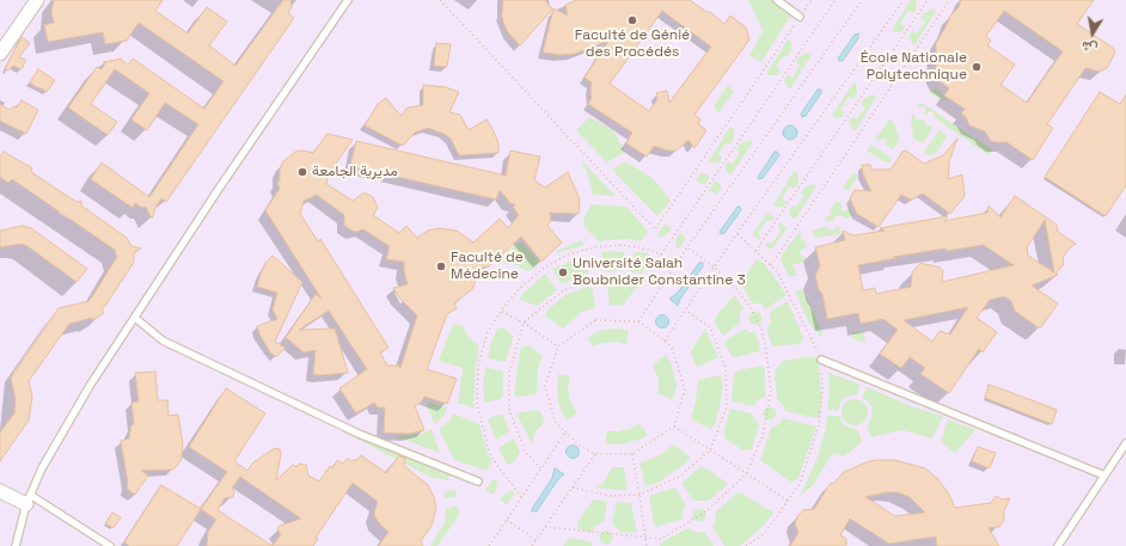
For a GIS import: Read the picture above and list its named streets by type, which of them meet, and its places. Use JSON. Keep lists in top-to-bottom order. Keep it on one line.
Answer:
{"places":["Faculté de Génié des Procédés","École Nationale Polytechnique","مديرية الجامعة","Faculté de Médecine","Université Salah Boubnider Constantine 3"],"north":"bottom"}
